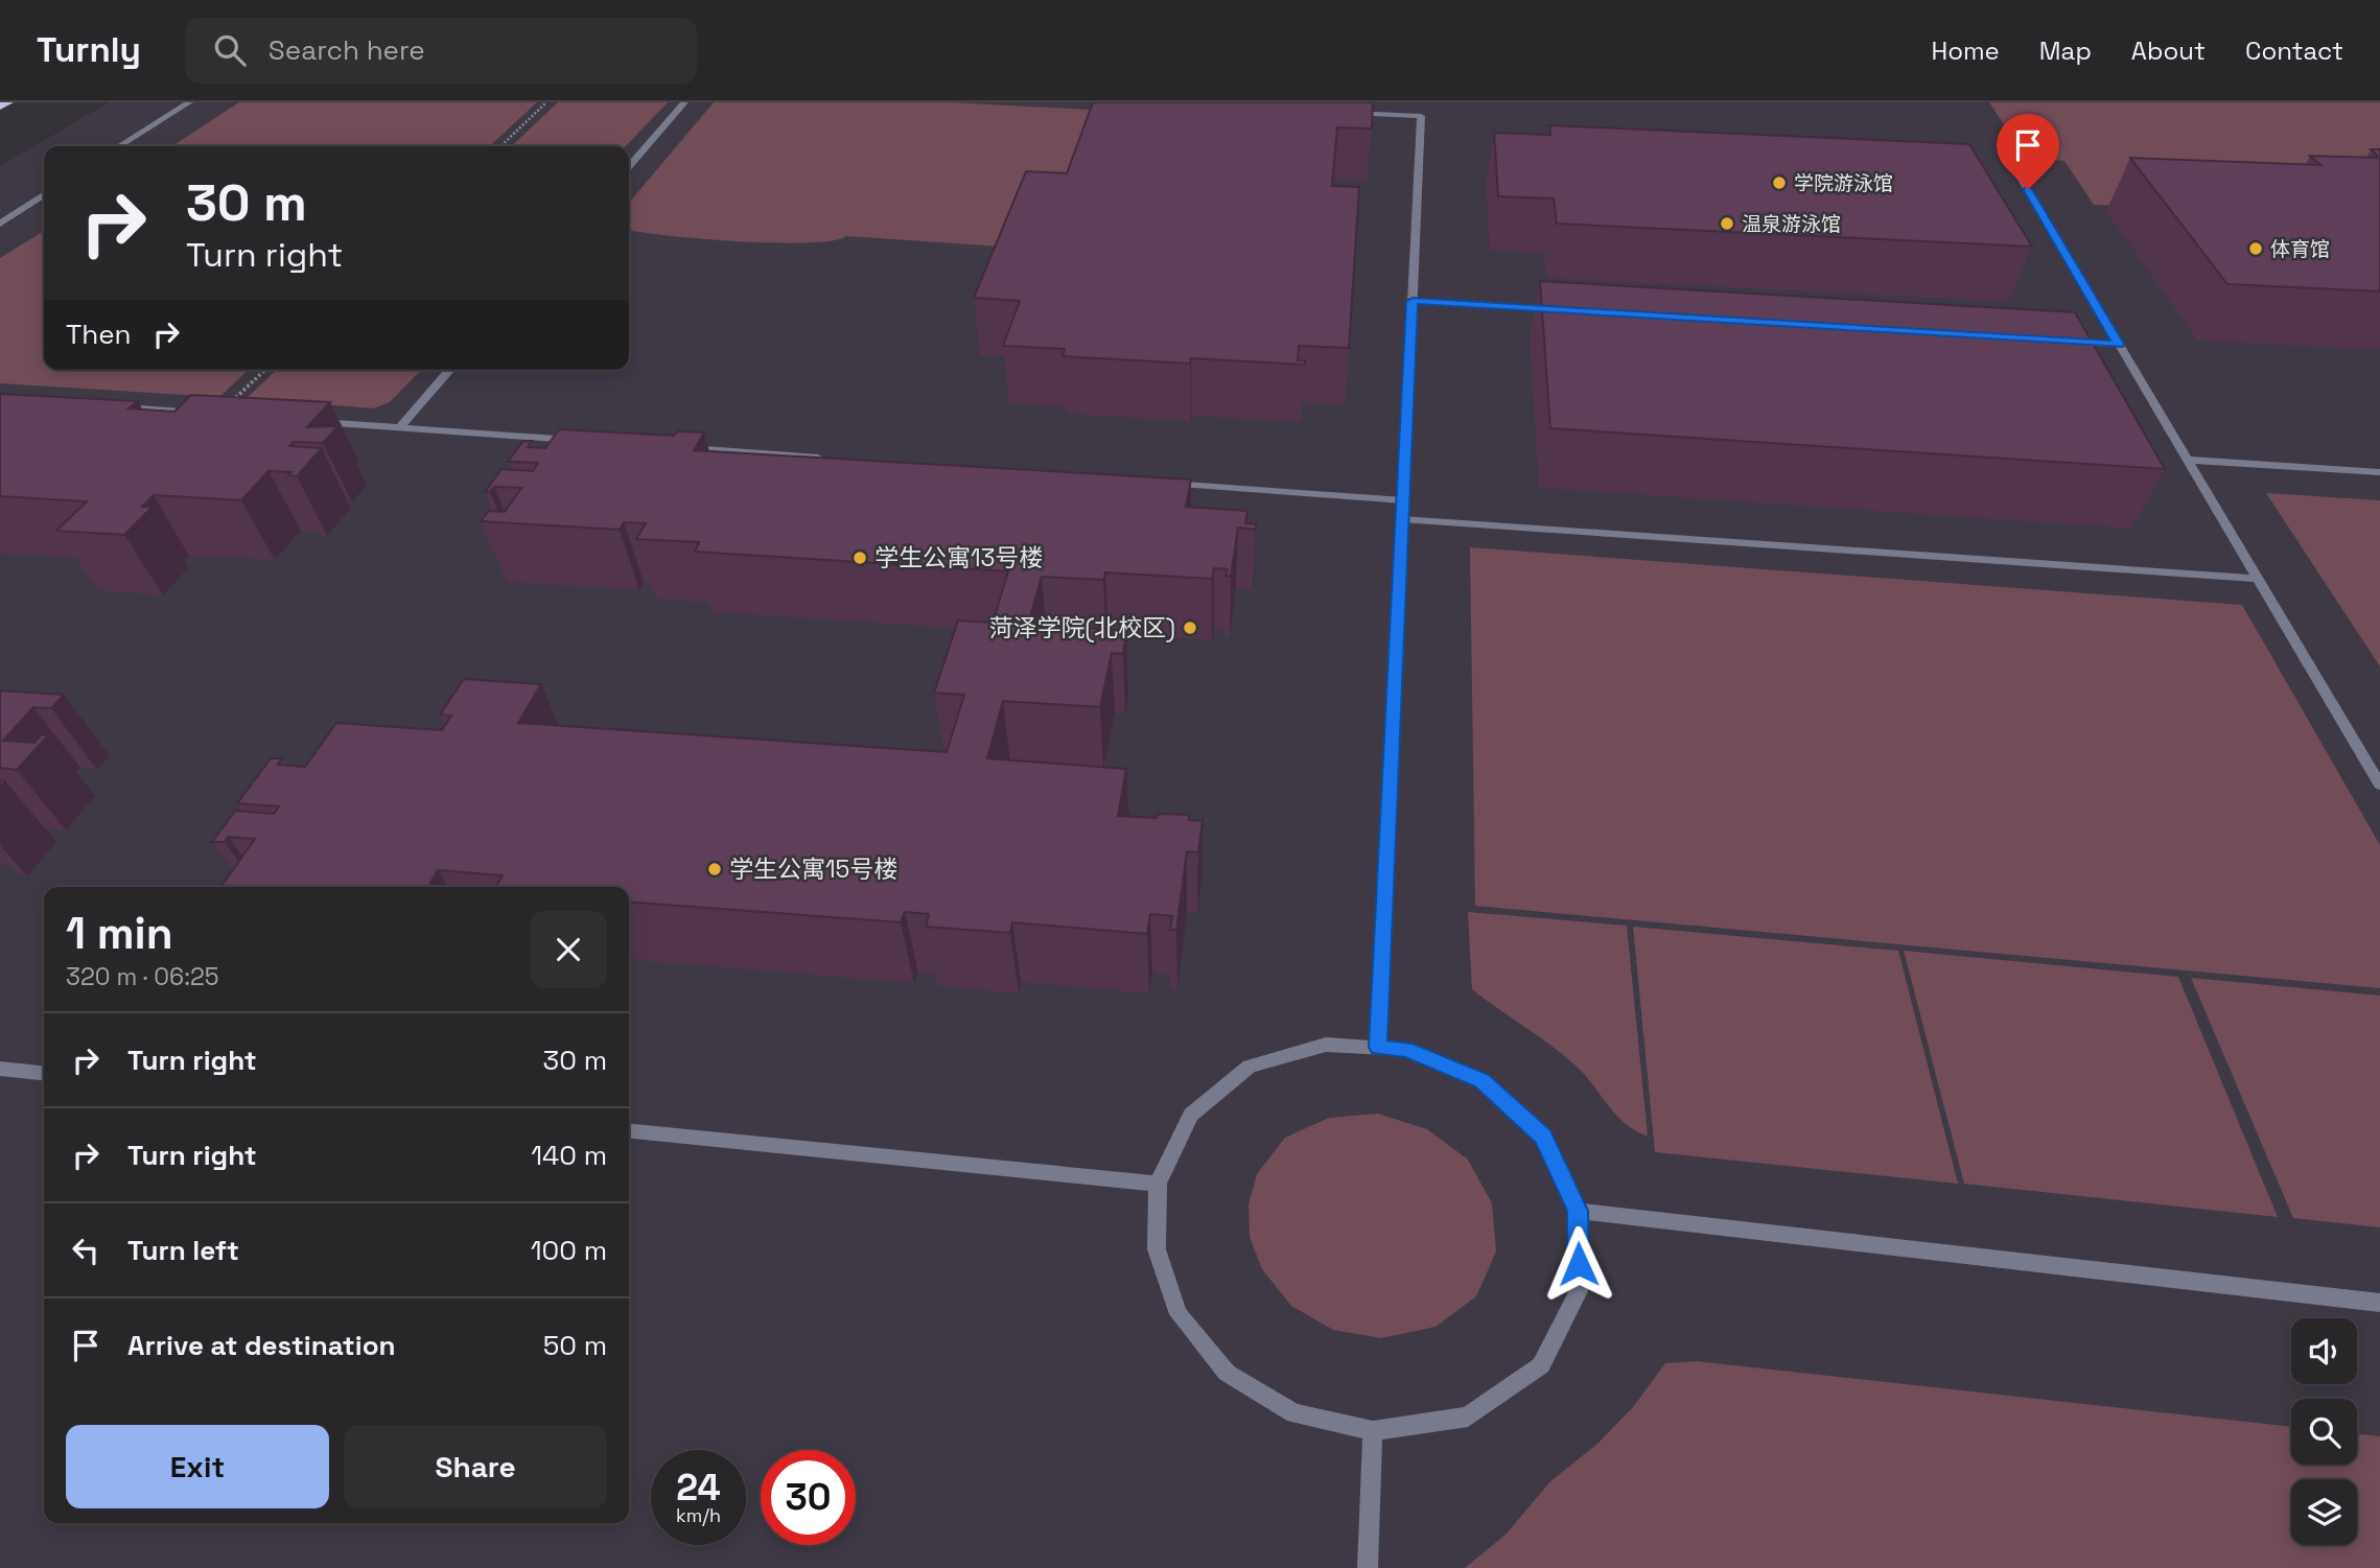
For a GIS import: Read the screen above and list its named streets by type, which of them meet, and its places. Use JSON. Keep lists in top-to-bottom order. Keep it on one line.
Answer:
{"places":["学院游泳馆","温泉游泳馆","体育馆","学生公寓13号楼","菏泽学院(北校区)","学生公寓15号楼"],"page":{"header":"Turnly","search":"Search here","nav":["Home","Map","About","Contact"],"turn":["30 m","Turn right"],"then":"Then","heading":["1 min","320 m · 06:25"],"list":[{"name":"Turn right","value":"30 m"},{"name":"Turn right","value":"140 m"},{"name":"Turn left","value":"100 m"},{"name":"Arrive at destination","value":"50 m"}],"buttons":["Exit","Share"],"speed":"24 km/h","limit":"30"}}
